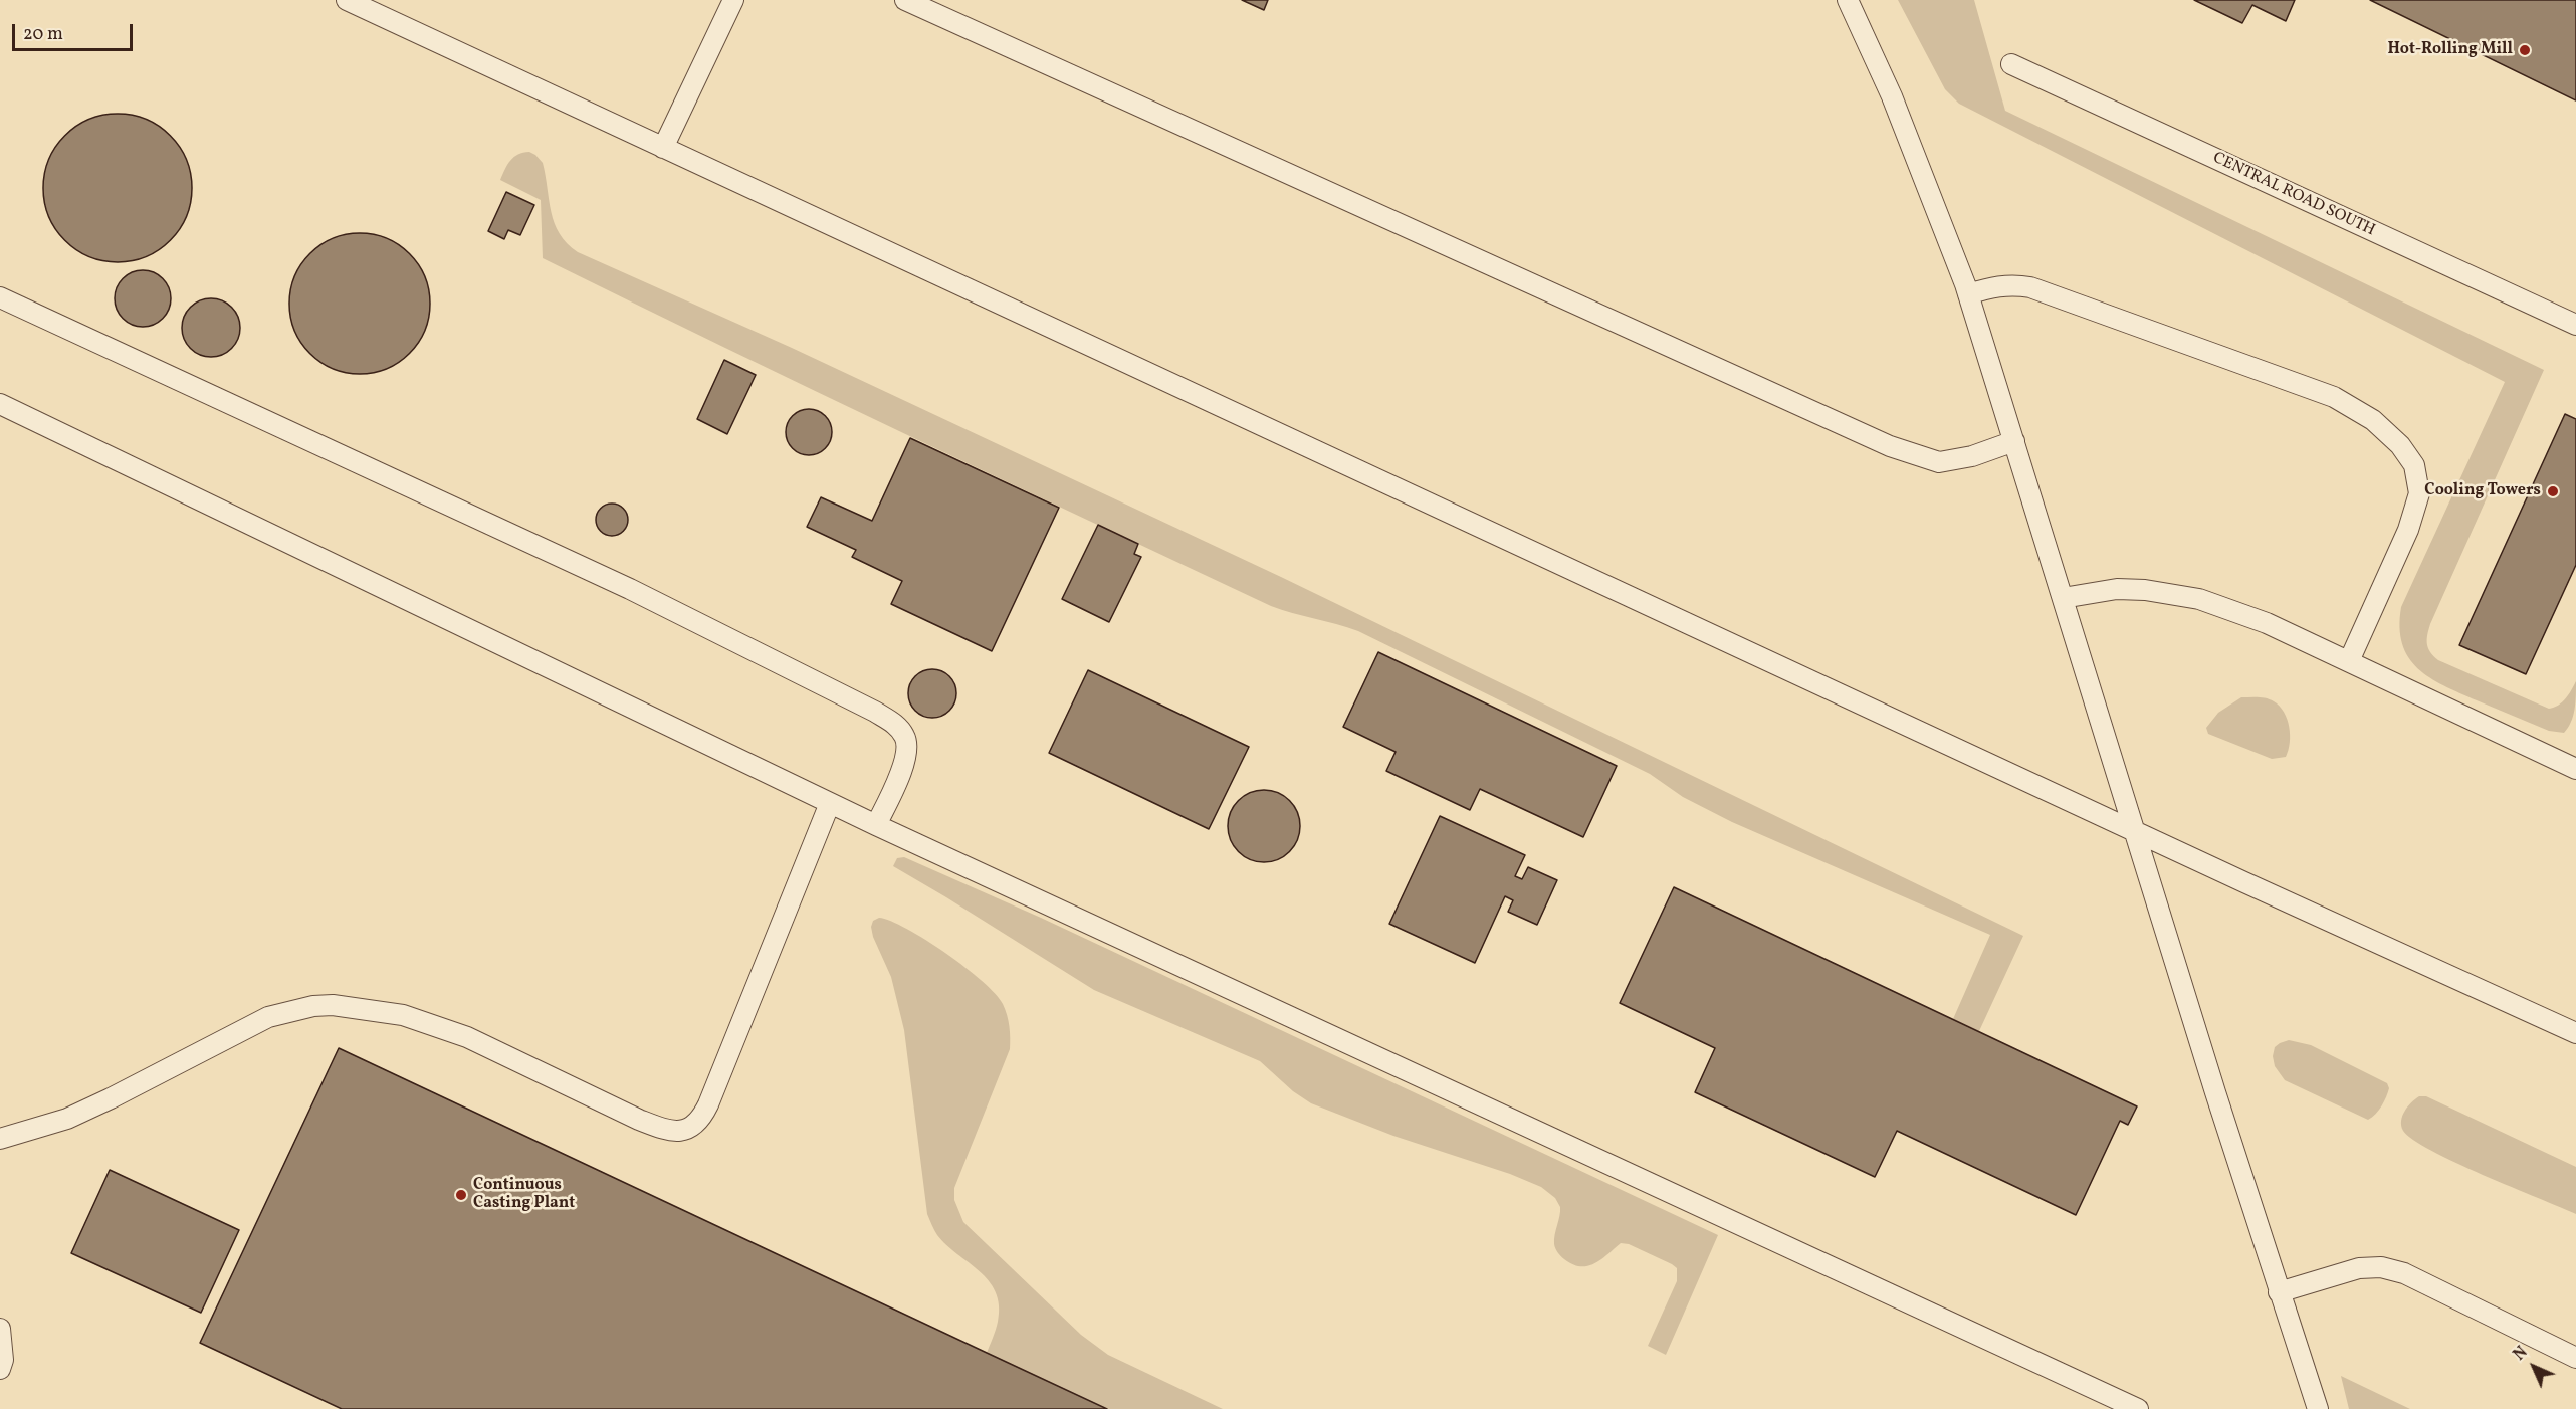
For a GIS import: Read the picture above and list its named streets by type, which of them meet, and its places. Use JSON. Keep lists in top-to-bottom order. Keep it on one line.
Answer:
{"streets":{"lane":["CENTRAL ROAD SOUTH"]},"places":["Hot-Rolling Mill","Cooling Towers","Continuous Casting Plant"],"scale_bar":"20 m","north":"top left"}
